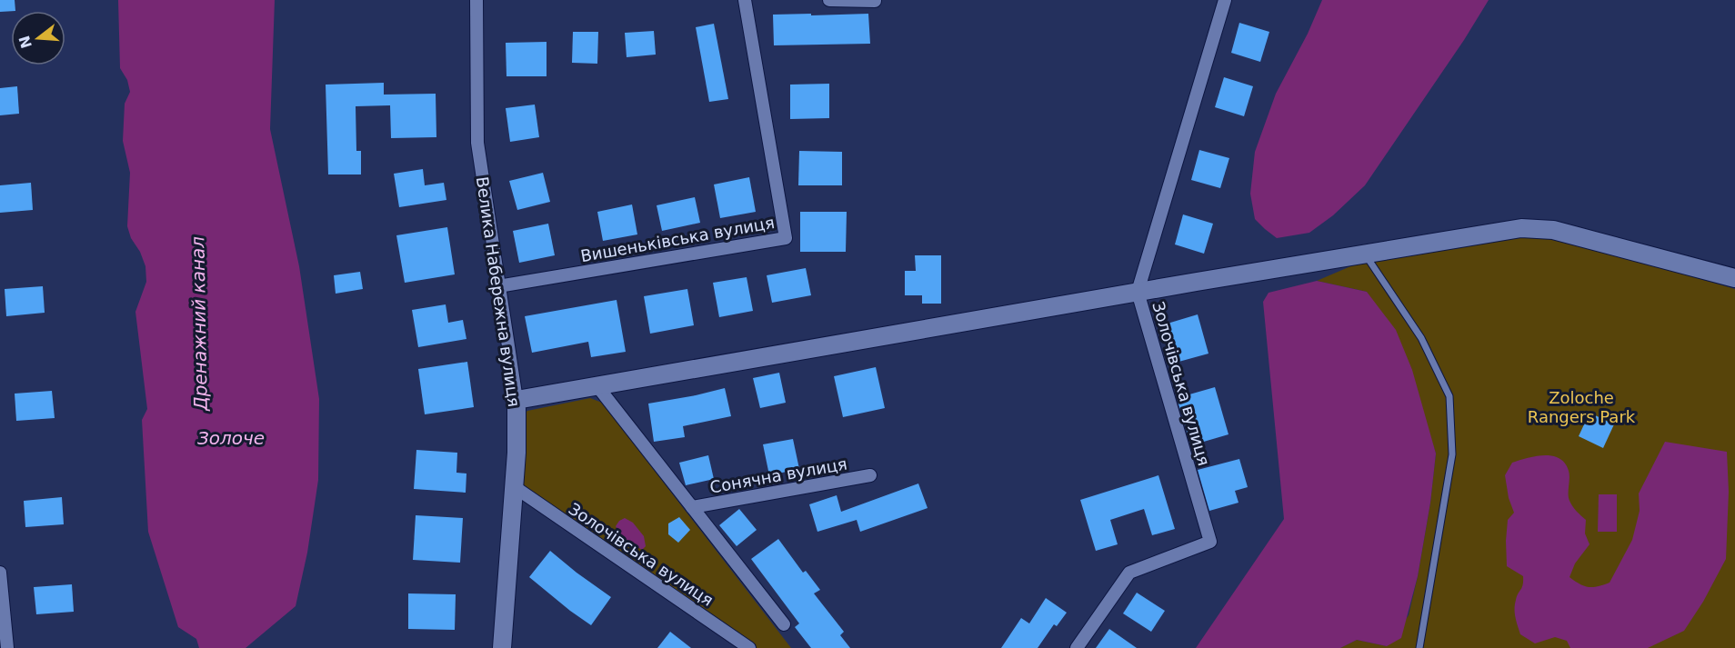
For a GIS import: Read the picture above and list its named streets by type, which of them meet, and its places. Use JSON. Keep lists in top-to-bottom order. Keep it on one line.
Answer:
{"streets":{"street":["Вишеньківська вулиця","Велика Набережна вулиця","Золочівська вулиця","Сонячна вулиця"]},"crossings":[["Вишеньківська вулиця","Велика Набережна вулиця"],["Велика Набережна вулиця","Золочівська вулиця"]],"water":["Дренажний канал","Золоче"],"parks":["Zoloche Rangers Park"],"north":"left"}
